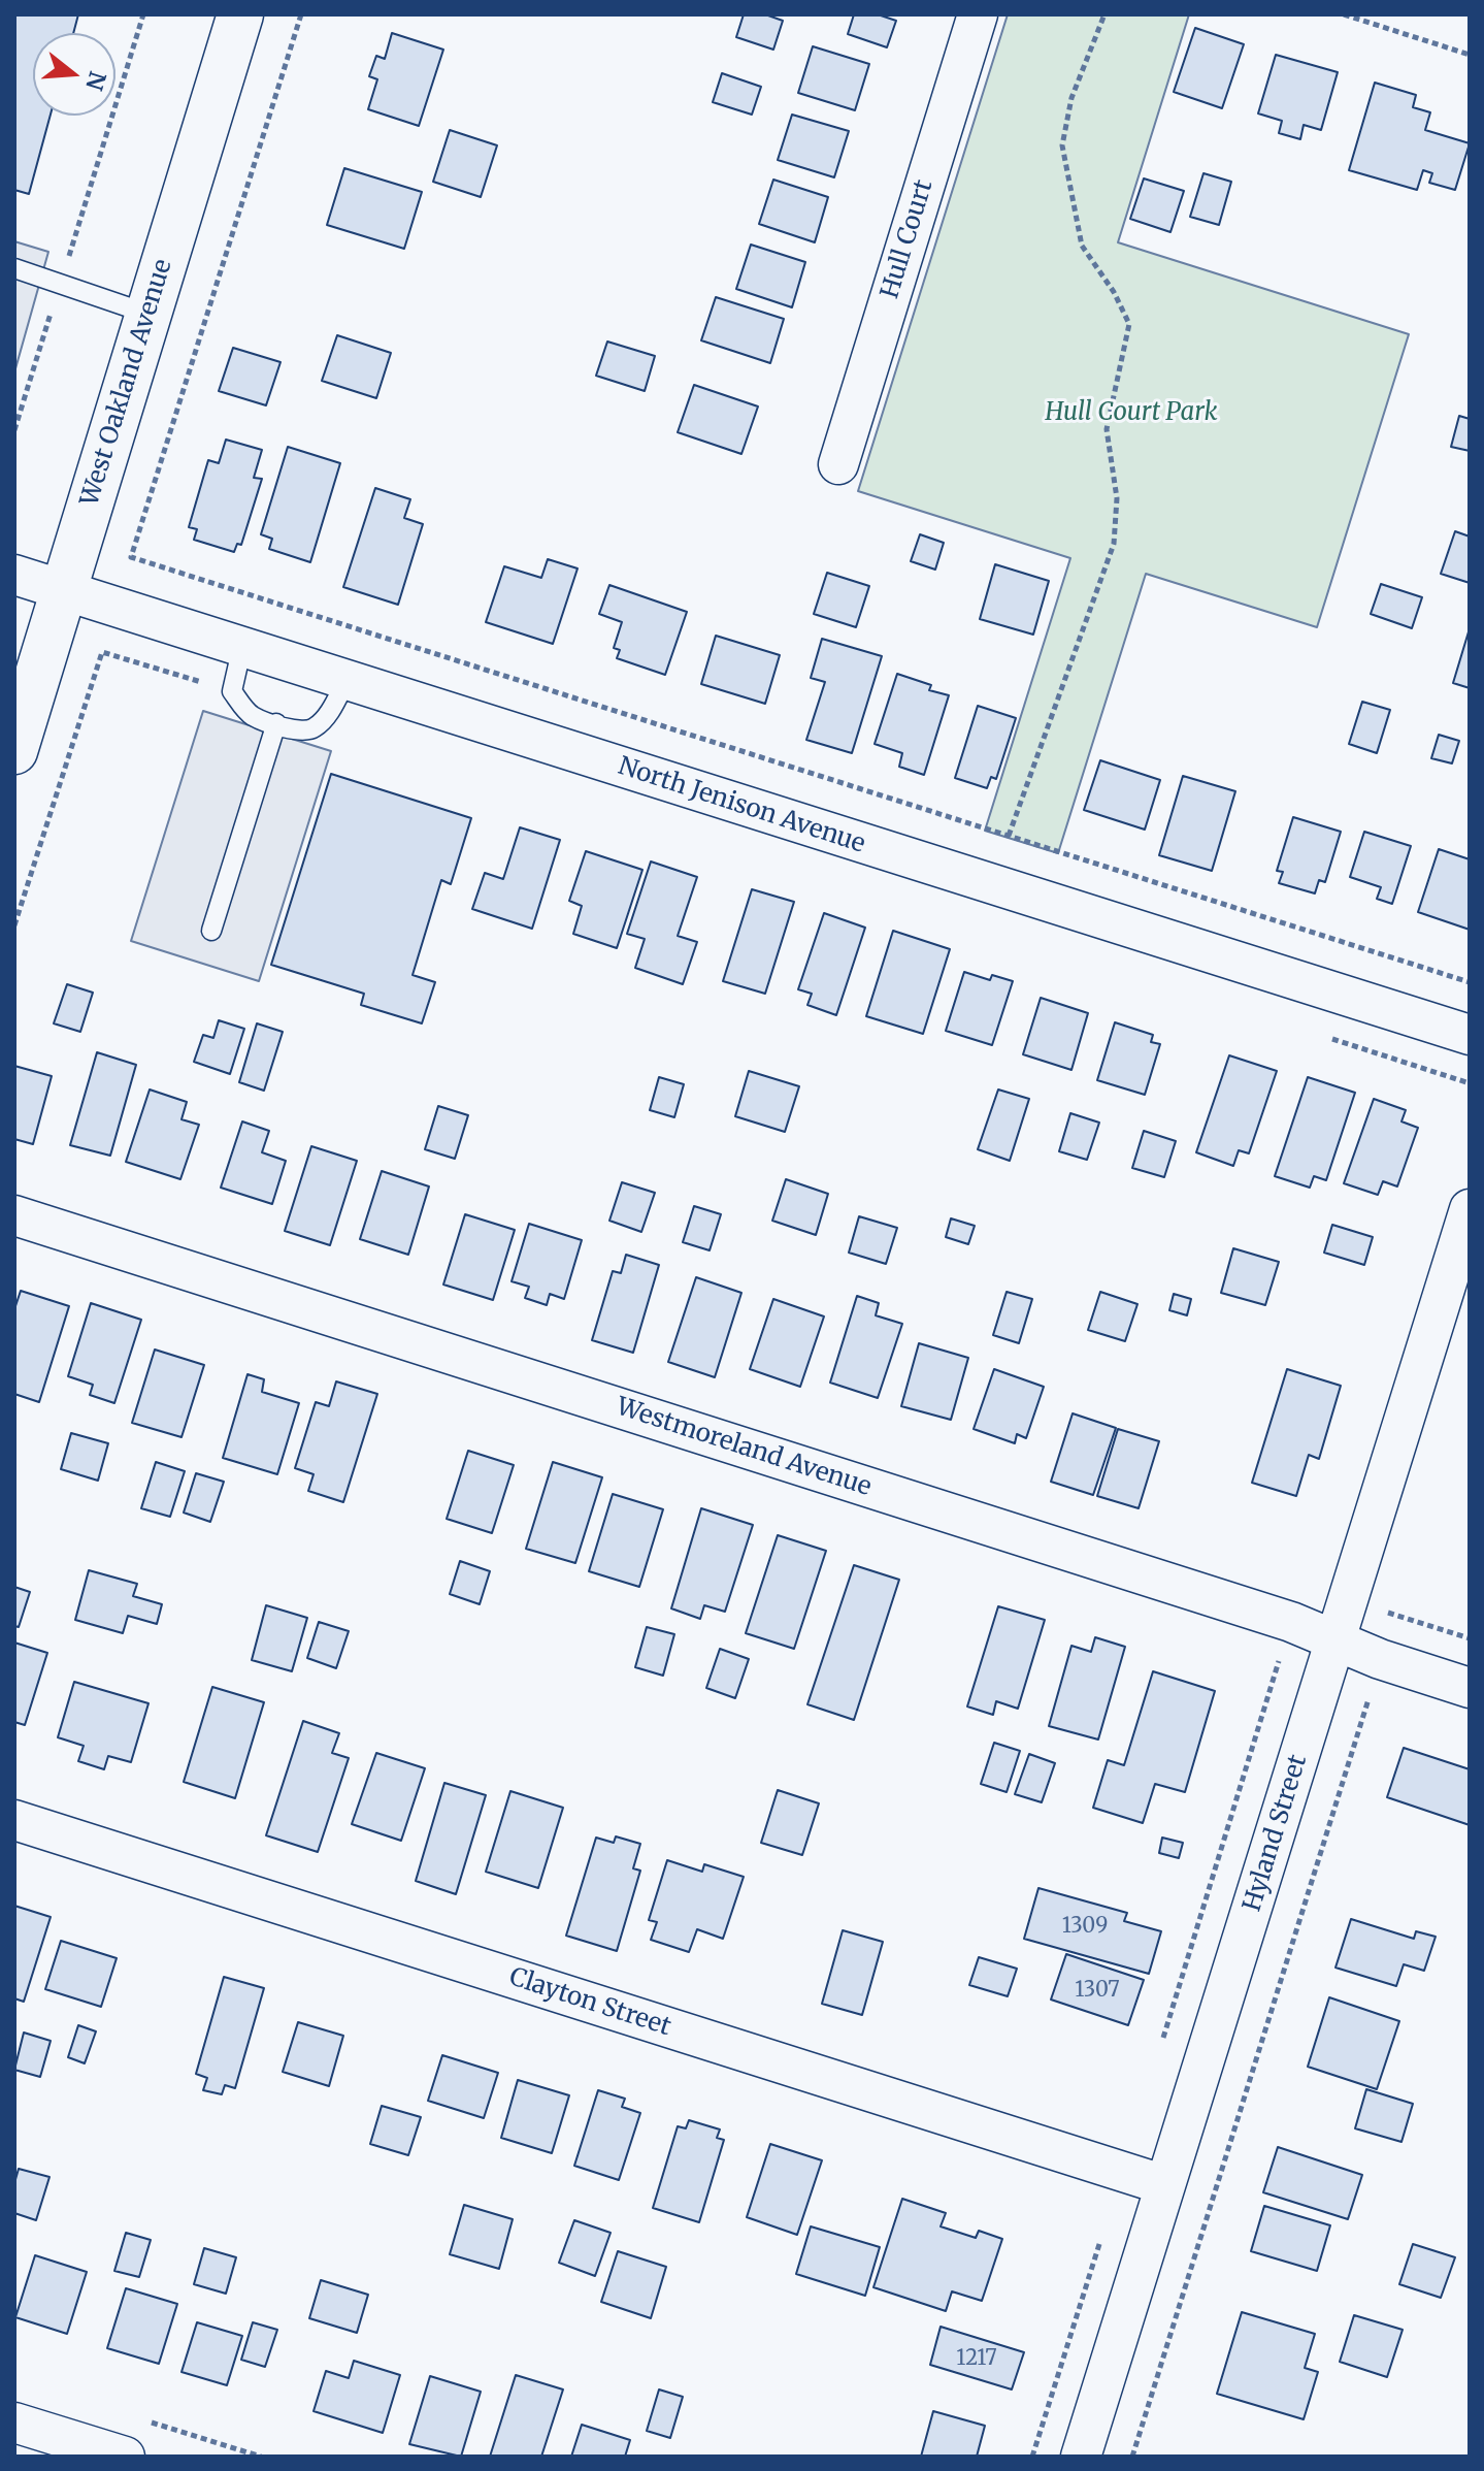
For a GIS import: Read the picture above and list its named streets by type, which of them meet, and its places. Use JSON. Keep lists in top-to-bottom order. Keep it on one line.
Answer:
{"streets":{"main road":["West Oakland Avenue"],"street":["Hull Court","North Jenison Avenue","Westmoreland Avenue","Hyland Street","Clayton Street"]},"crossings":[["West Oakland Avenue","North Jenison Avenue"],["Westmoreland Avenue","Hyland Street"],["Hyland Street","Clayton Street"]],"parks":["Hull Court Park"],"house_numbers":["1309","1307","1217"],"north":"right"}
